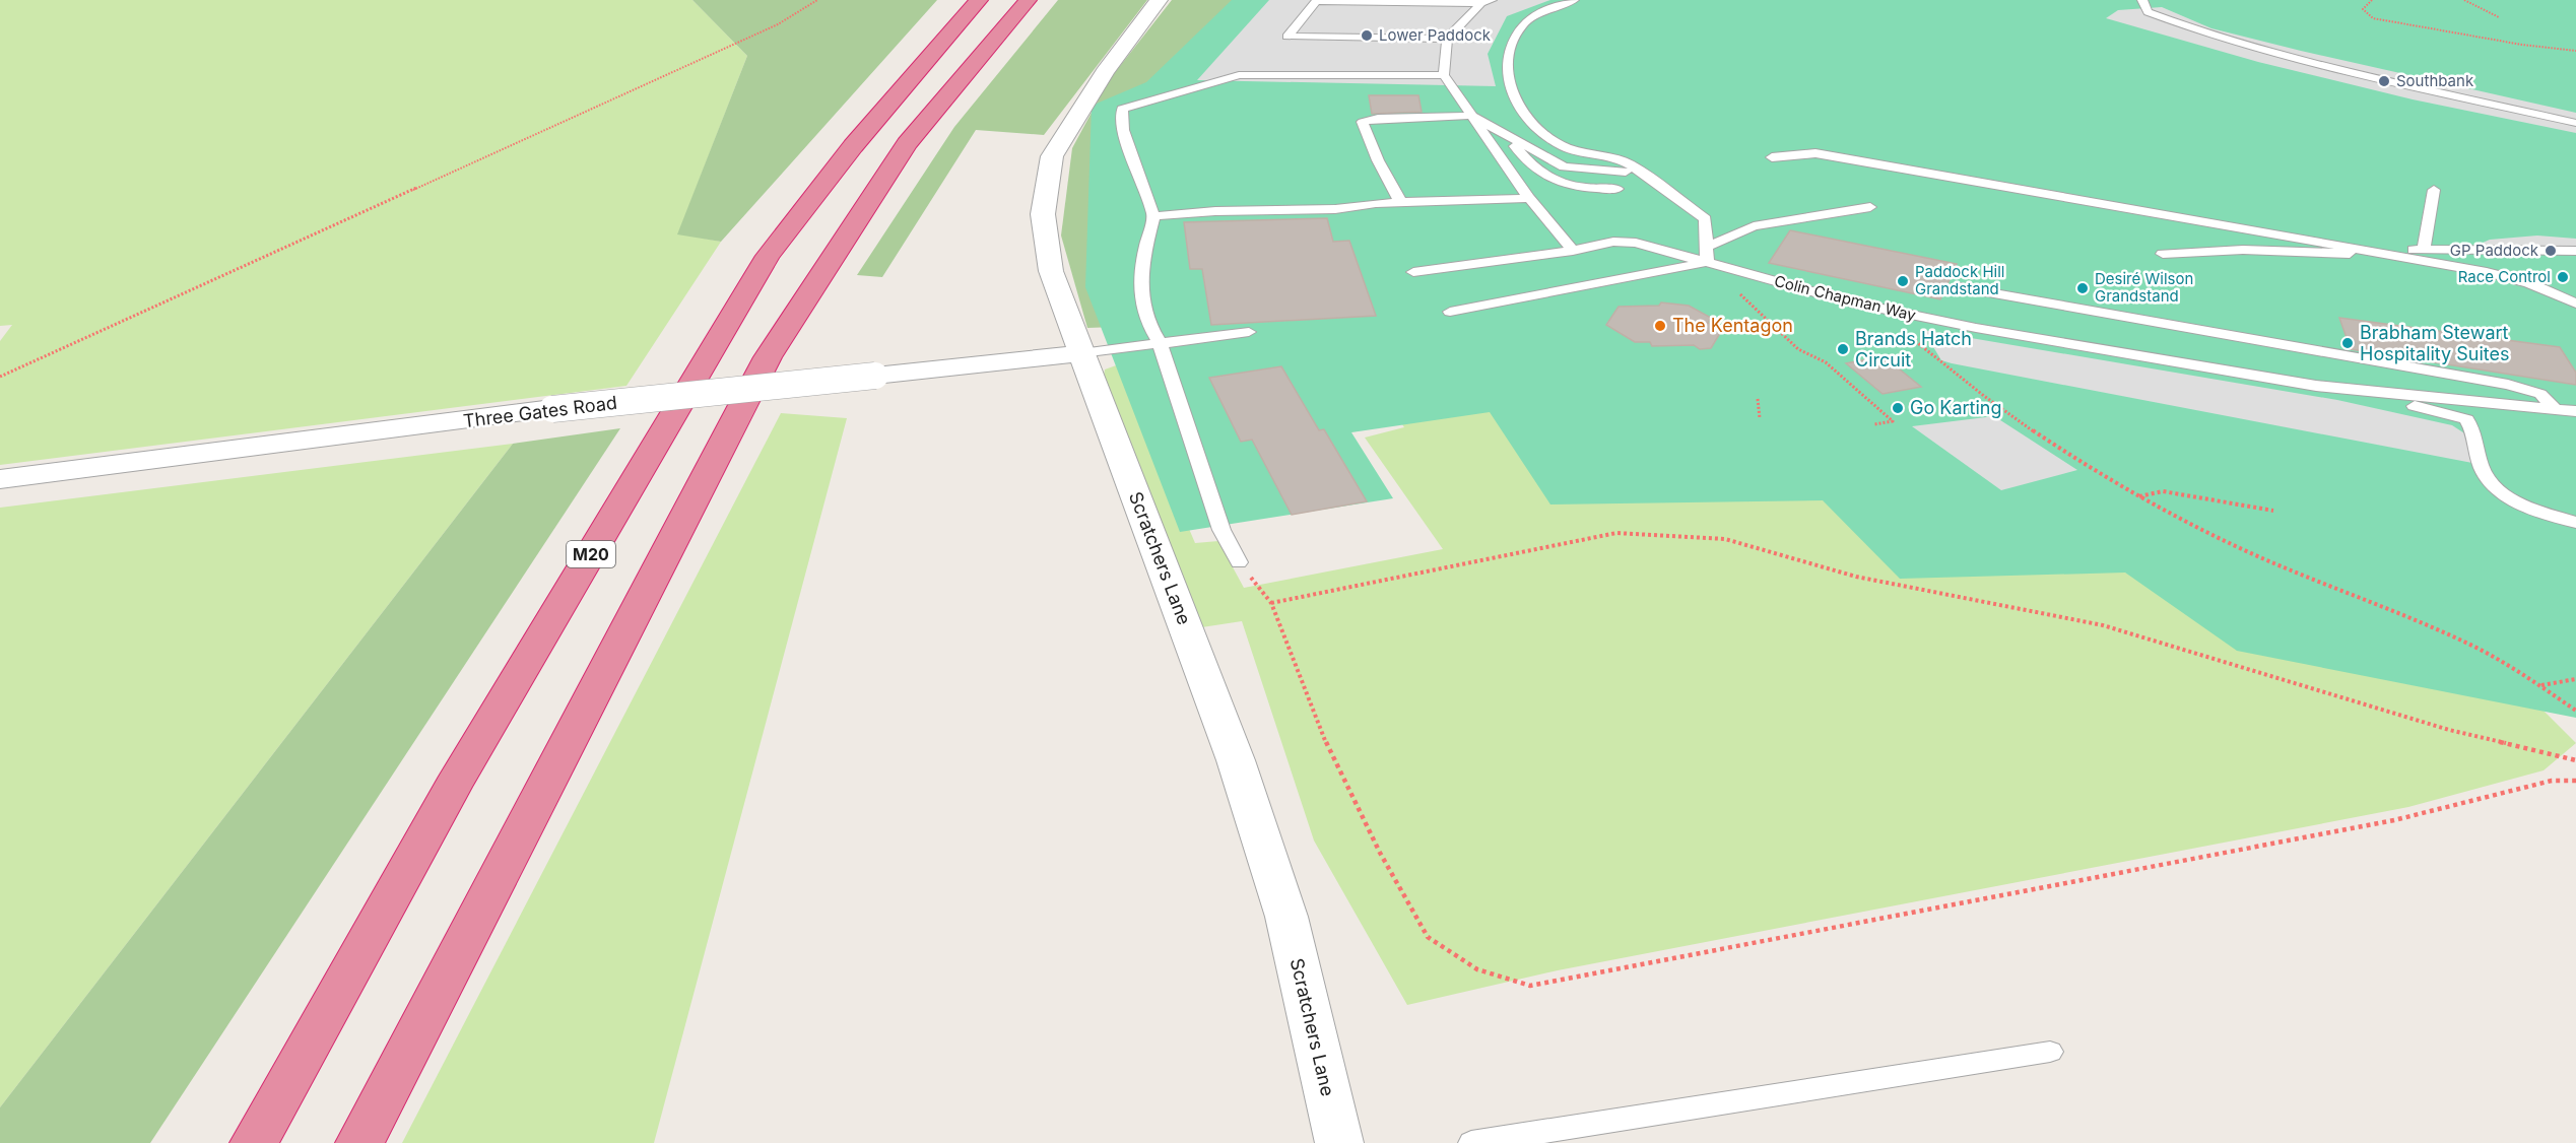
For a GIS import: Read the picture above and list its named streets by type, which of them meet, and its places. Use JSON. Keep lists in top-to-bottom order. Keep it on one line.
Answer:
{"streets":{"highway":["M20"],"street":["Three Gates Road","Scratchers Lane"],"lane":["Colin Chapman Way"]},"crossings":[["Three Gates Road","Scratchers Lane"]],"places":["Lower Paddock","Southbank","GP Paddock","Race Control","Paddock Hill Grandstand","Desiré Wilson Grandstand","The Kentagon","Brabham Stewart Hospitality Suites","Brands Hatch Circuit","Go Karting"]}
